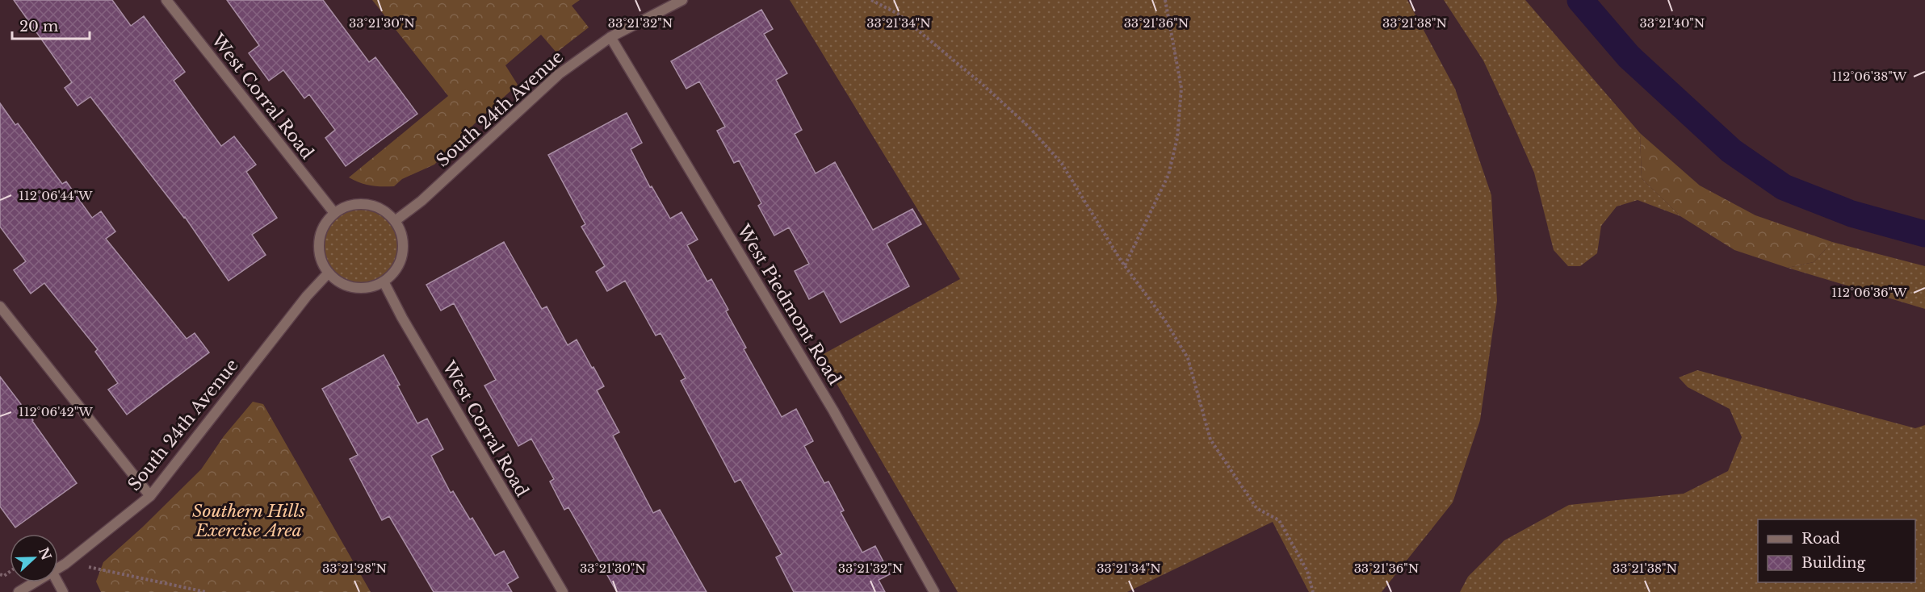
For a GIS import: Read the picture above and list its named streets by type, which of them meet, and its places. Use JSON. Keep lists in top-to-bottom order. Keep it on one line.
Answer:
{"streets":{"street":["West Corral Road","South 24th Avenue","West Piedmont Road"]},"crossings":[["West Corral Road","South 24th Avenue"],["South 24th Avenue","West Piedmont Road"]],"parks":["Southern Hills Exercise Area"],"legend":["Road","Building"],"scale_bar":"20 m","north":"right","coordinates":["33°21'30\"N","33°21'32\"N","33°21'36\"N","33°21'34\"N","33°21'38\"N","33°21'40\"N","112°06'38\"W","112°06'44\"W","112°06'36\"W","112°06'42\"W","33°21'28\"N"]}
